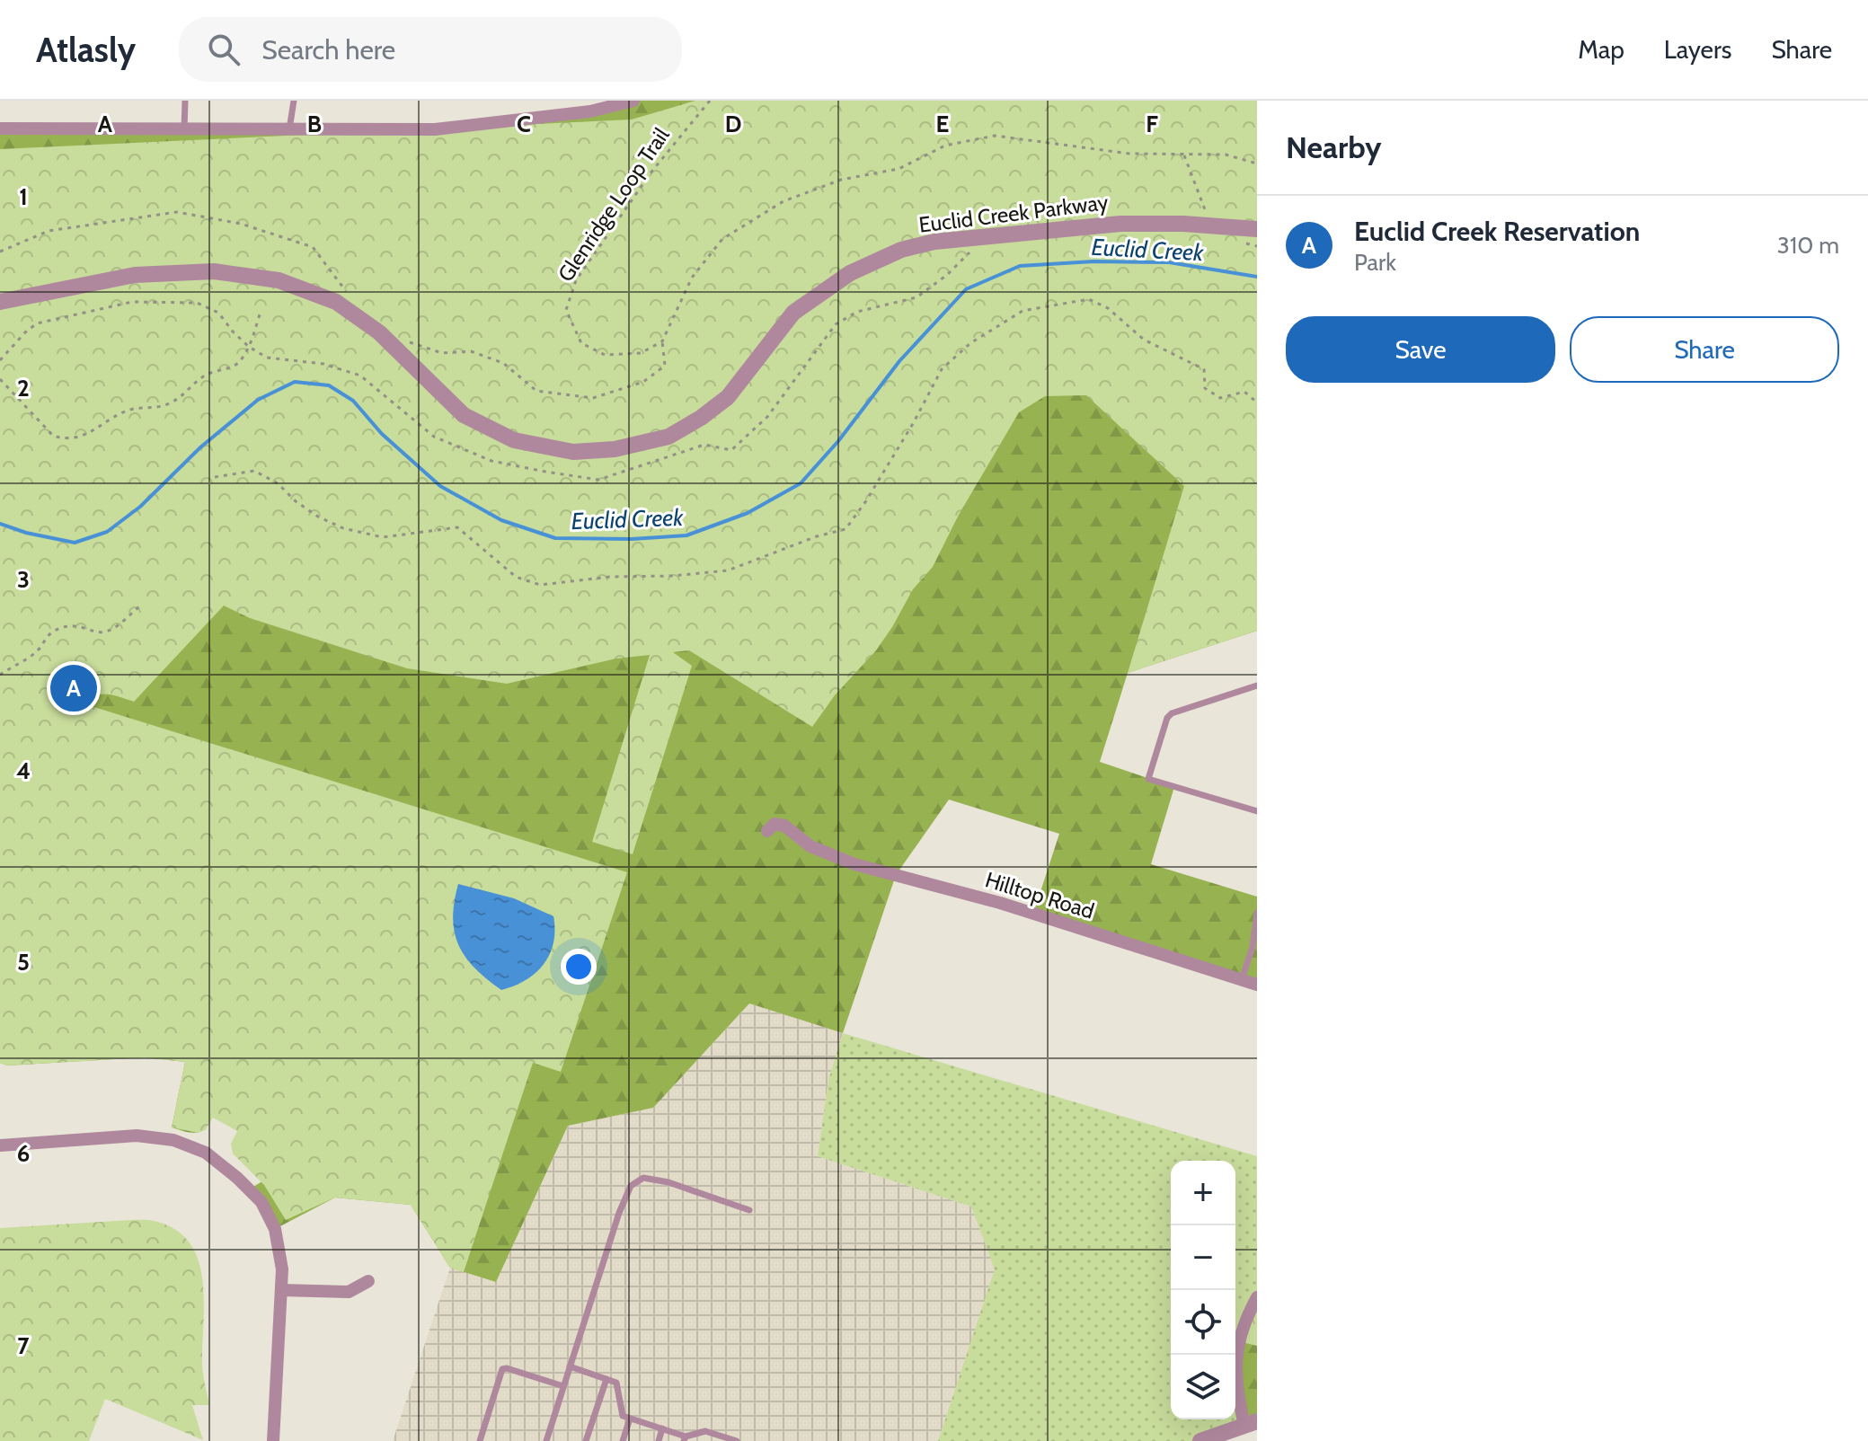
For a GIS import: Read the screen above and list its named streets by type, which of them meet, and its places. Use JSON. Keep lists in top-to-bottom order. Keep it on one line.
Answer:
{"streets":{"street":["Euclid Creek Parkway","Hilltop Road"],"path":["Glenridge Loop Trail"]},"water":["Euclid Creek"],"page":{"header":"Atlasly","search":"Search here","nav":["Map","Layers","Share"],"heading":"Nearby","list":[{"mark":"A","name":"Euclid Creek Reservation","note":"Park","value":"310 m"}],"buttons":["Save","Share"],"pins":"A","map_buttons":["+","−"]},"grid":{"columns":["A","B","C","D","E","F"],"rows":["1","2","3","4","5","6","7"]}}
